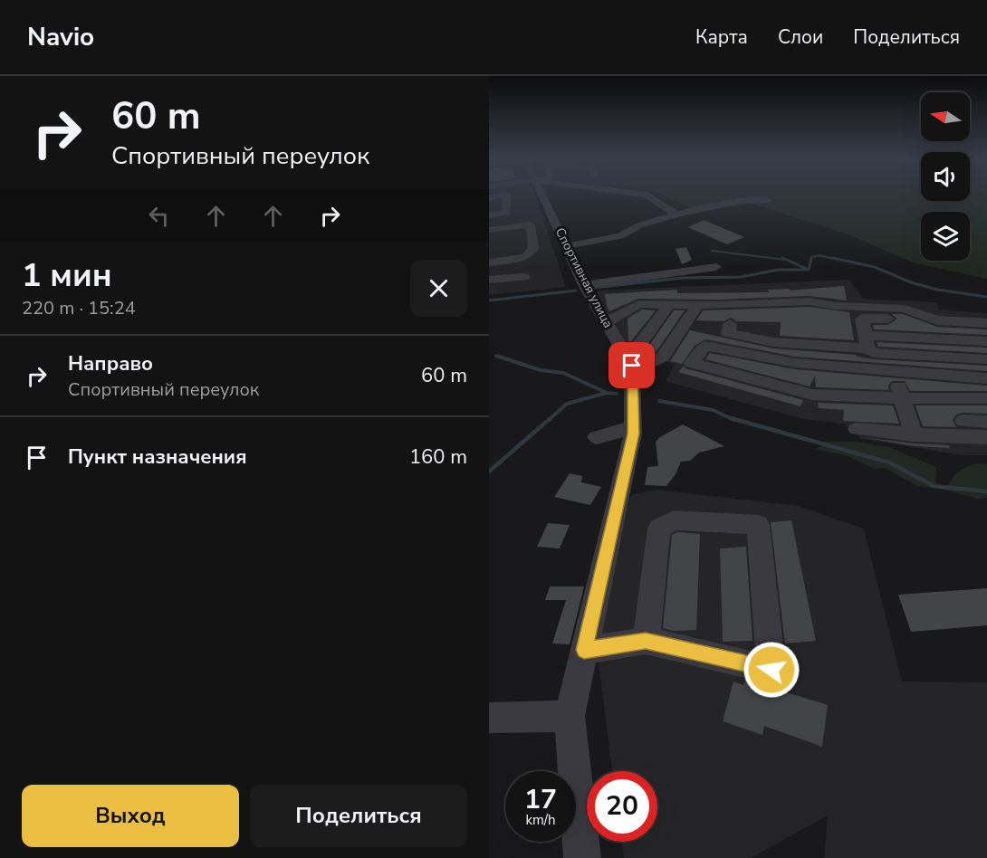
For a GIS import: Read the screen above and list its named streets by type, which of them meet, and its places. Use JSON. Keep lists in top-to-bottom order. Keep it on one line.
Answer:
{"streets":{"street":["Спортивная улица"]},"north":"left","page":{"header":"Navio","nav":["Карта","Слои","Поделиться"],"turn":["60 m","Спортивный переулок"],"heading":["1 мин","220 m · 15:24"],"list":[{"name":"Направо","note":"Спортивный переулок","value":"60 m"},{"name":"Пункт назначения","value":"160 m"}],"speed":"17 km/h","limit":"20","buttons":["Выход","Поделиться"]}}
